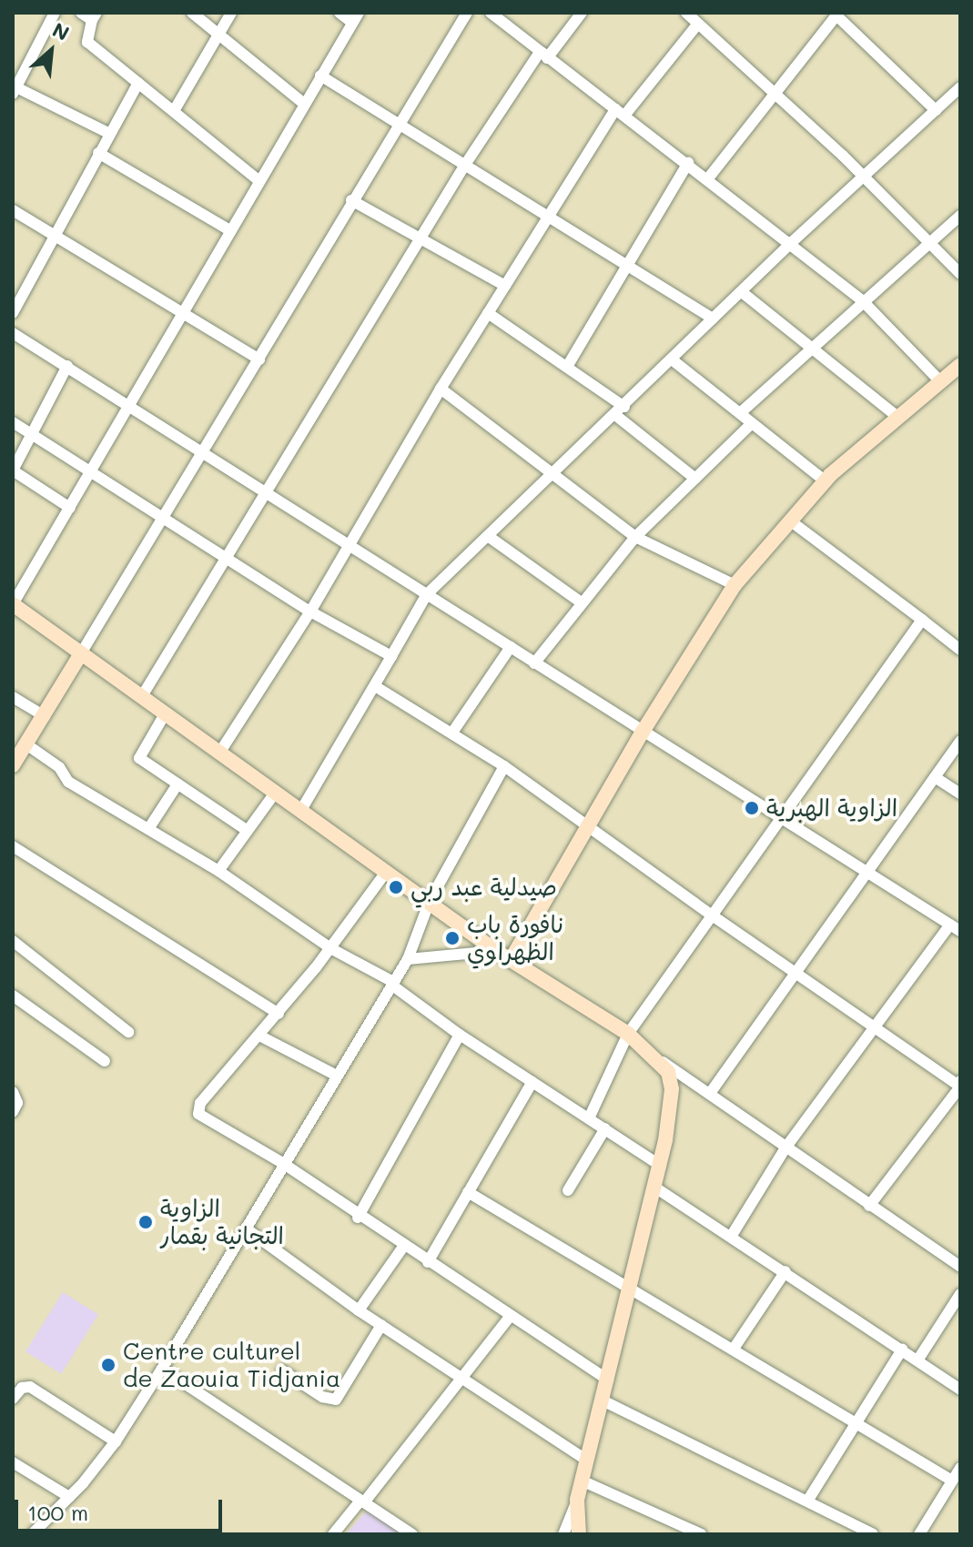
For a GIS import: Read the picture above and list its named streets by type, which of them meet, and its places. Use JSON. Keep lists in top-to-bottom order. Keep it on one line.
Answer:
{"places":["الزاوية الهبرية","صيدلية عبد ربي","نافورة باب الظهراوي","الزاوية التجانية بقمار","Centre culturel de Zaouia Tidjania"],"scale_bar":"100 m","north":"top right"}
